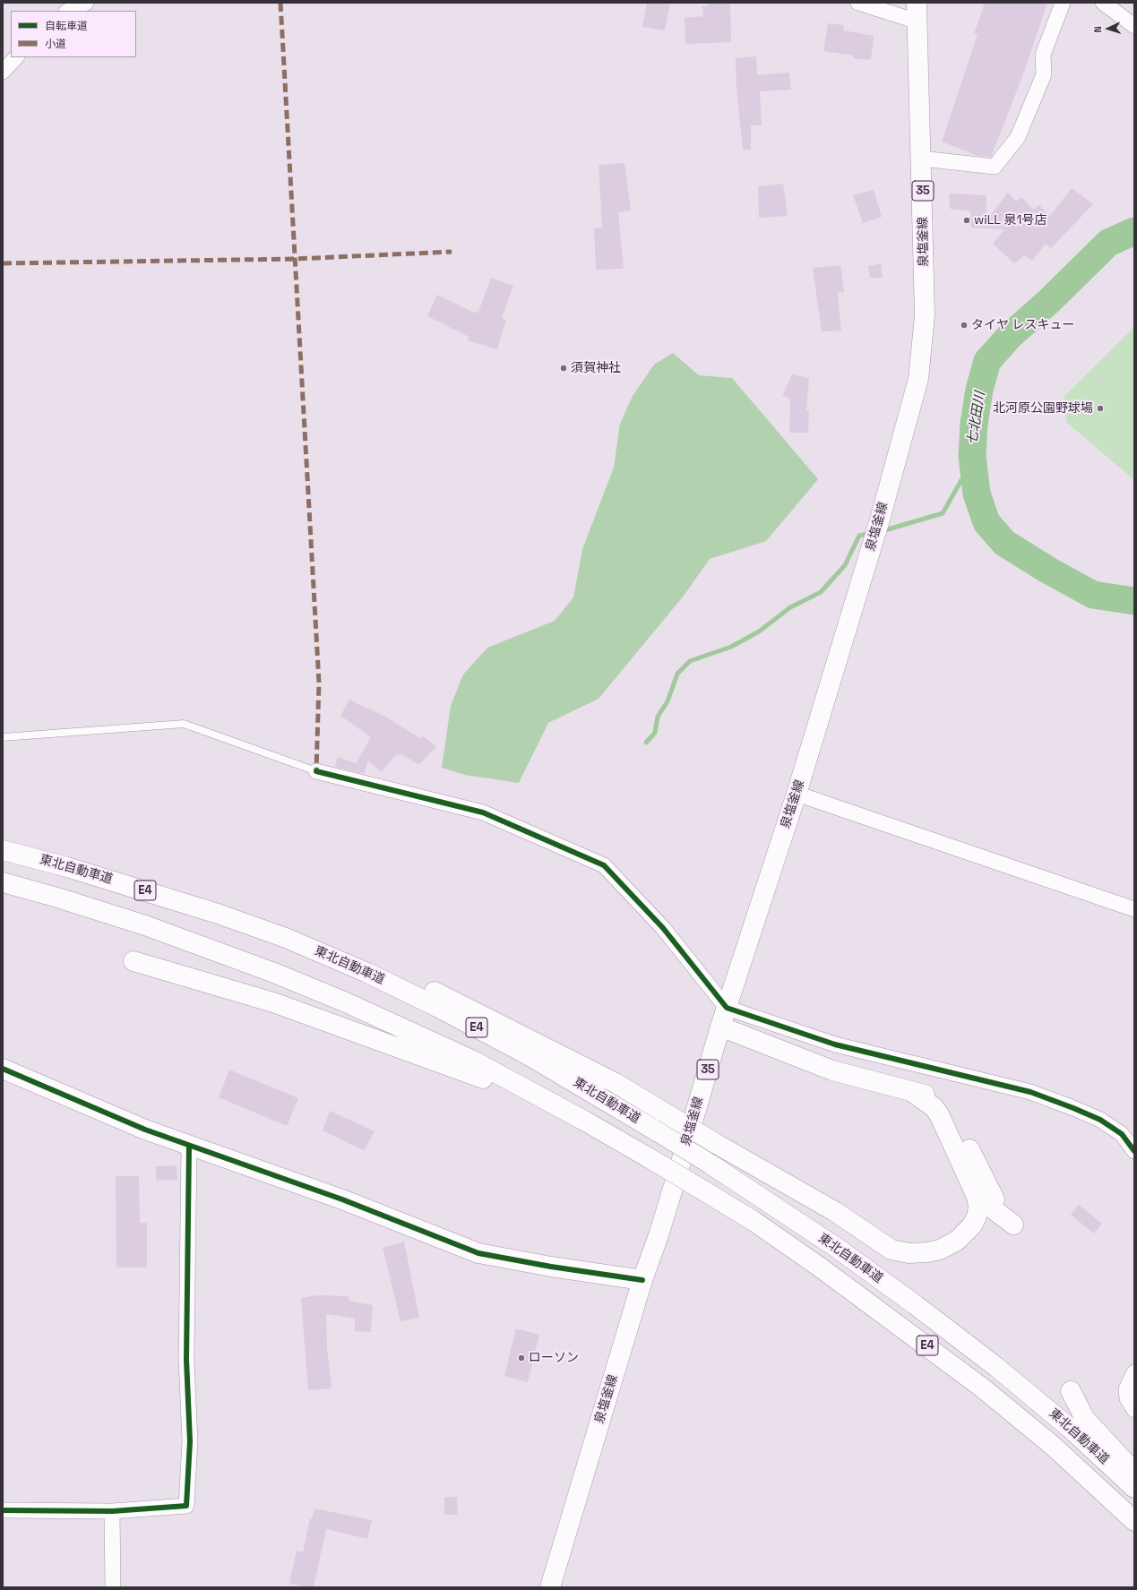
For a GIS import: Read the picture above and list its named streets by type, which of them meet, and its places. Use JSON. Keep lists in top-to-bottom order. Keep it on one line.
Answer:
{"streets":{"main road":["35","泉塩釜線","東北自動車道","E4"]},"water":["七北田川"],"places":["wiLL 泉1号店","タイヤ レスキュー","須賀神社","北河原公園野球場","ローソン"],"legend":["自転車道","小道"],"north":"left"}
